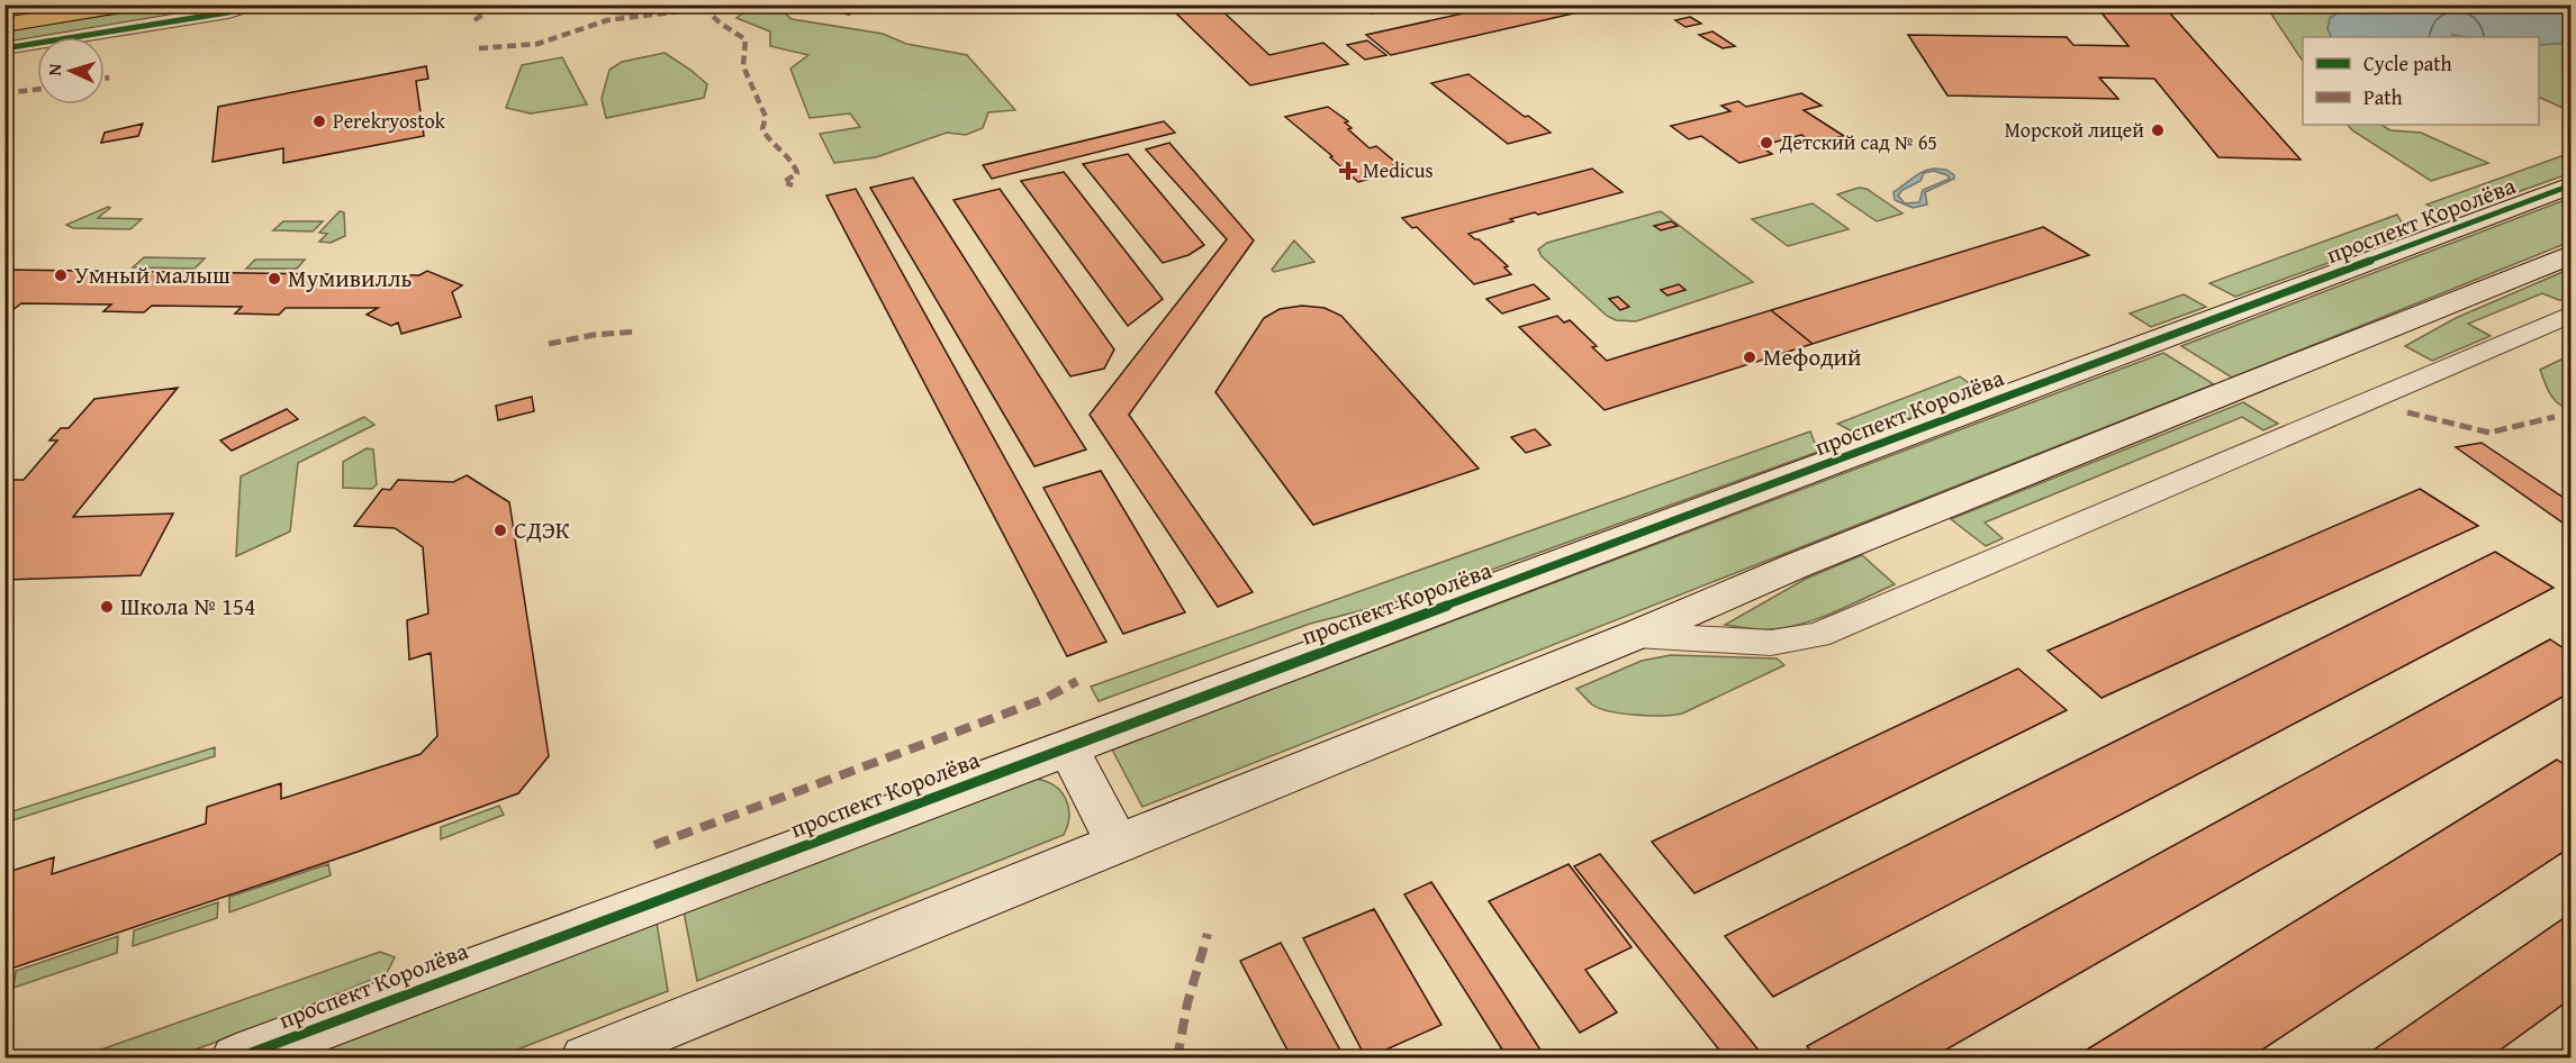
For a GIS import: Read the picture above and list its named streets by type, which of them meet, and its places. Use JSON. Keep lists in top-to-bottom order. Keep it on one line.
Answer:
{"streets":{"street":["проспект Королёва"]},"places":{"other":["Perekryostok","Морской лицей","Детский сад № 65","Умный малыш","Мумивилль","Мефодий","СДЭК","Школа № 154"],"health":["Medicus"]},"legend":["Cycle path","Path"],"north":"left"}
